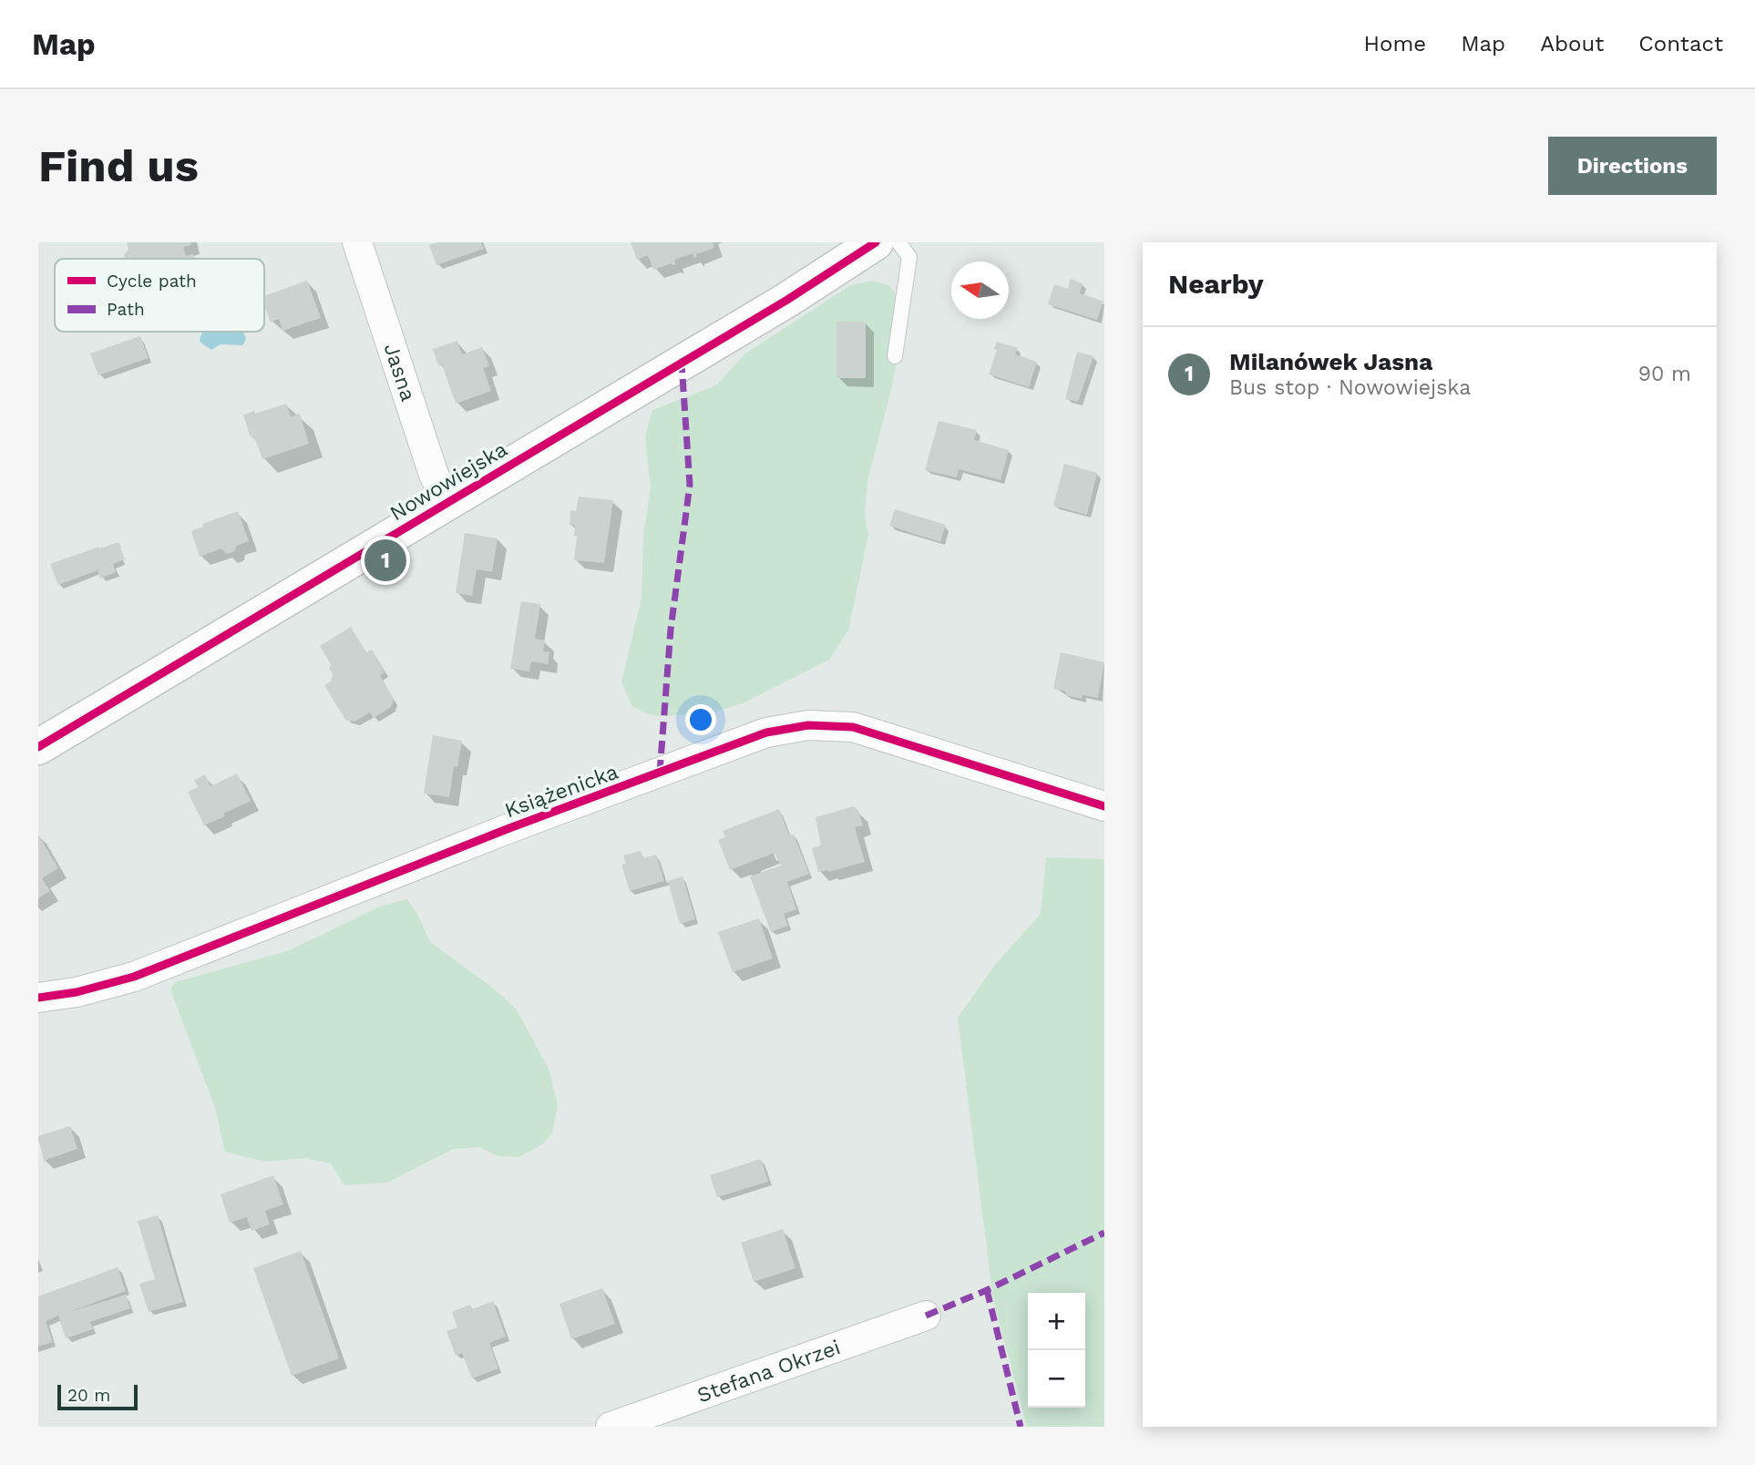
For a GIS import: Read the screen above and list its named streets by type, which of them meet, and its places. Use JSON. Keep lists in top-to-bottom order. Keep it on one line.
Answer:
{"streets":{"street":["Jasna","Nowowiejska","Książenicka","Stefana Okrzei"]},"crossings":[["Jasna","Nowowiejska"]],"legend":["Cycle path","Path"],"scale_bar":"20 m","north":"left","page":{"header":"Map","nav":["Home","Map","About","Contact"],"buttons":"Directions","title":"Find us","heading":"Nearby","list":[{"mark":"1","name":"Milanówek Jasna","note":"Bus stop · Nowowiejska","value":"90 m"}],"pins":"1","map_buttons":["+","−"],"scale":"20 m"}}
